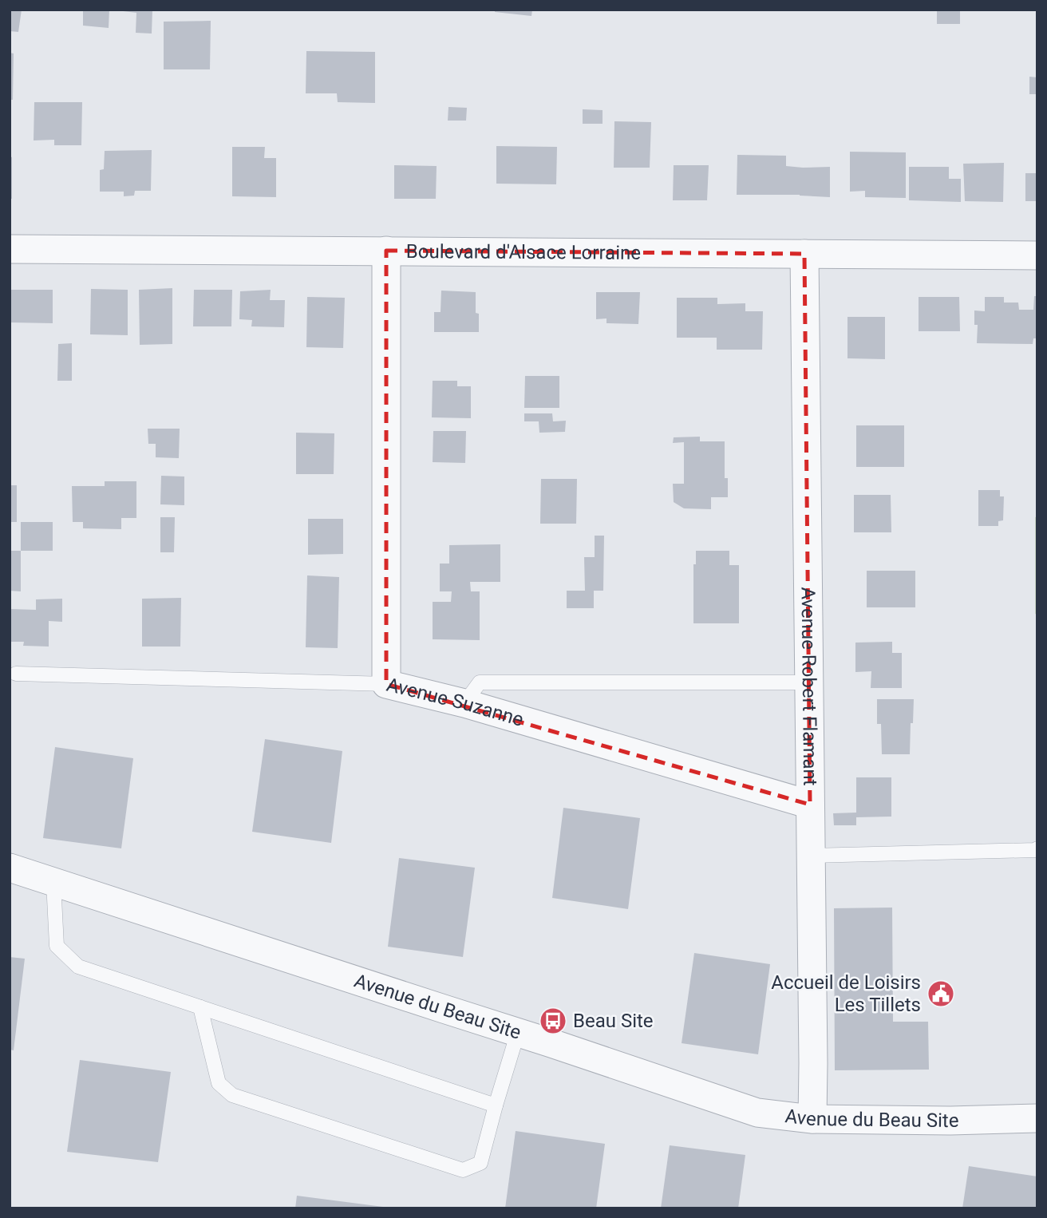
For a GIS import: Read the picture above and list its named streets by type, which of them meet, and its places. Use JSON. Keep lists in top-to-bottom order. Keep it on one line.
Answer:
{"streets":{"street":["Boulevard d'Alsace Lorraine","Avenue Robert Flamant","Avenue Suzanne","Avenue du Beau Site"]},"crossings":[["Boulevard d'Alsace Lorraine","Avenue Robert Flamant"],["Boulevard d'Alsace Lorraine","Avenue Suzanne"],["Avenue Robert Flamant","Avenue Suzanne"],["Avenue Robert Flamant","Avenue du Beau Site"]],"places":{"public building":["Accueil de Loisirs Les Tillets"],"bus stop":["Beau Site"]}}
